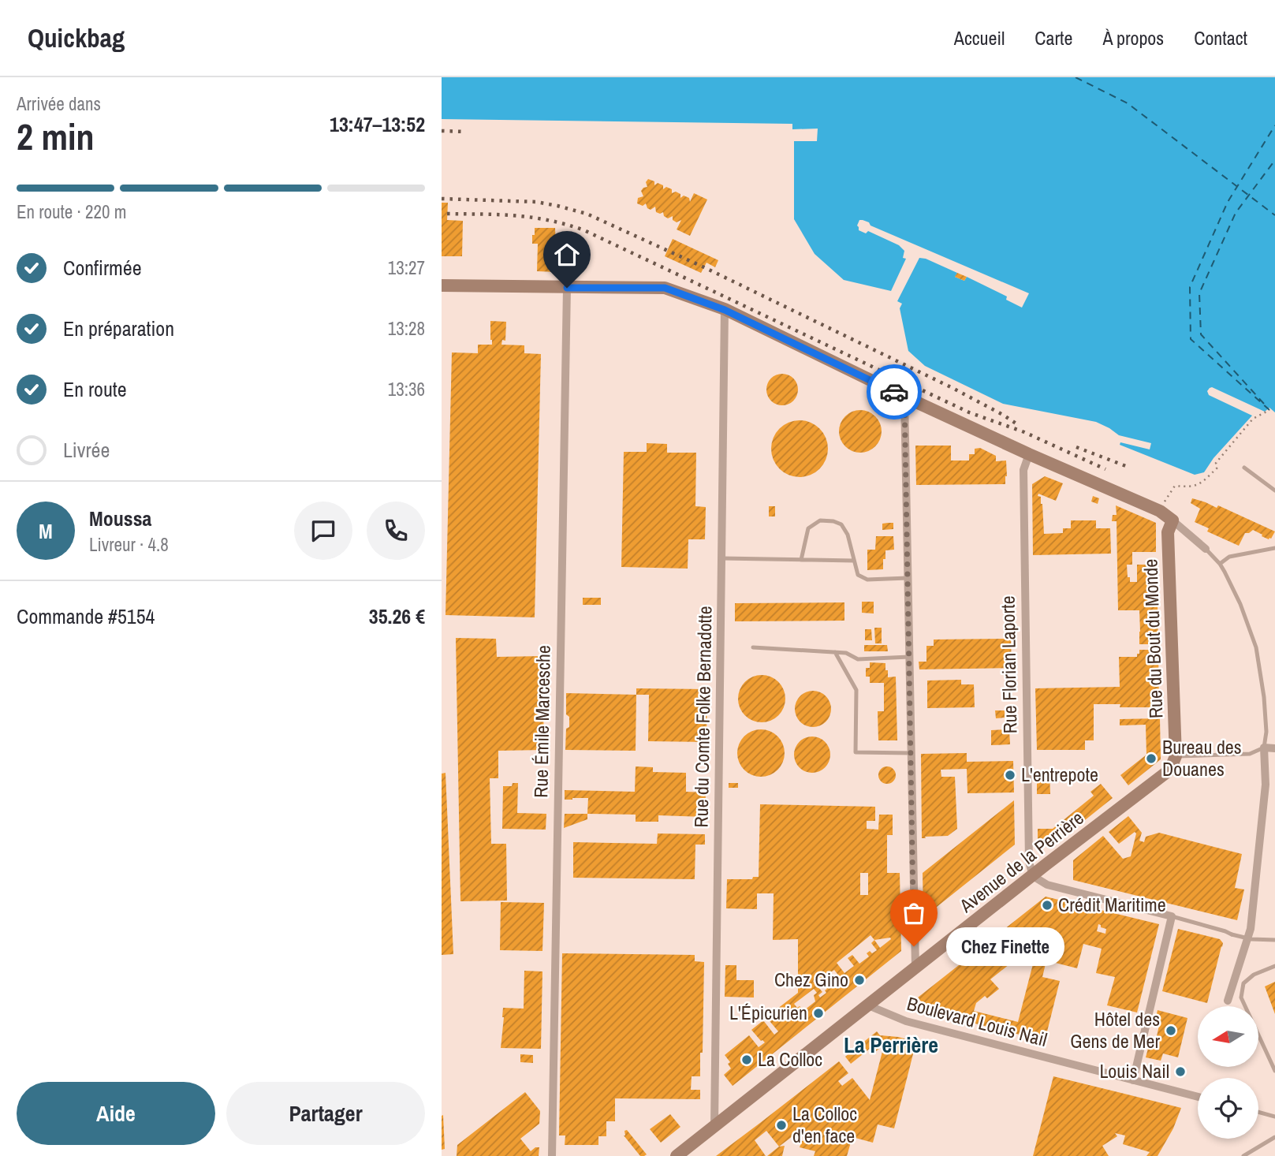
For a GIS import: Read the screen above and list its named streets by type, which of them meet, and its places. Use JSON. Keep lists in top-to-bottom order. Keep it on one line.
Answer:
{"streets":{"street":["Rue du Bout du Monde","Rue Florian Laporte","Rue du Comte Folke Bernadotte","Rue Émile Marcesche","Avenue de la Perrière","Boulevard Louis Nail"]},"crossings":[["Rue du Bout du Monde","Avenue de la Perrière"],["Rue Florian Laporte","Avenue de la Perrière"],["Rue du Comte Folke Bernadotte","Avenue de la Perrière"],["Avenue de la Perrière","Boulevard Louis Nail"]],"districts":["La Perrière"],"places":["Bureau des Douanes","L'entrepote","Crédit Maritime","Chez Finette","Chez Gino","L'Épicurien","Hôtel des Gens de Mer","La Colloc","Louis Nail","La Colloc d'en face"],"north":"left","page":{"header":"Quickbag","nav":["Accueil","Carte","À propos","Contact"],"heading":["2 min","Arrivée dans","13:47–13:52"],"panel":["Moussa","Livreur · 4.8","Commande #5154","35.26 €"],"bar":"En route · 220 m","list":[["Confirmée","13:27"],["En préparation","13:28"],["En route","13:36"],"Livrée"],"round":"M","bubble":"Chez Finette","buttons":["Aide","Partager"]}}
